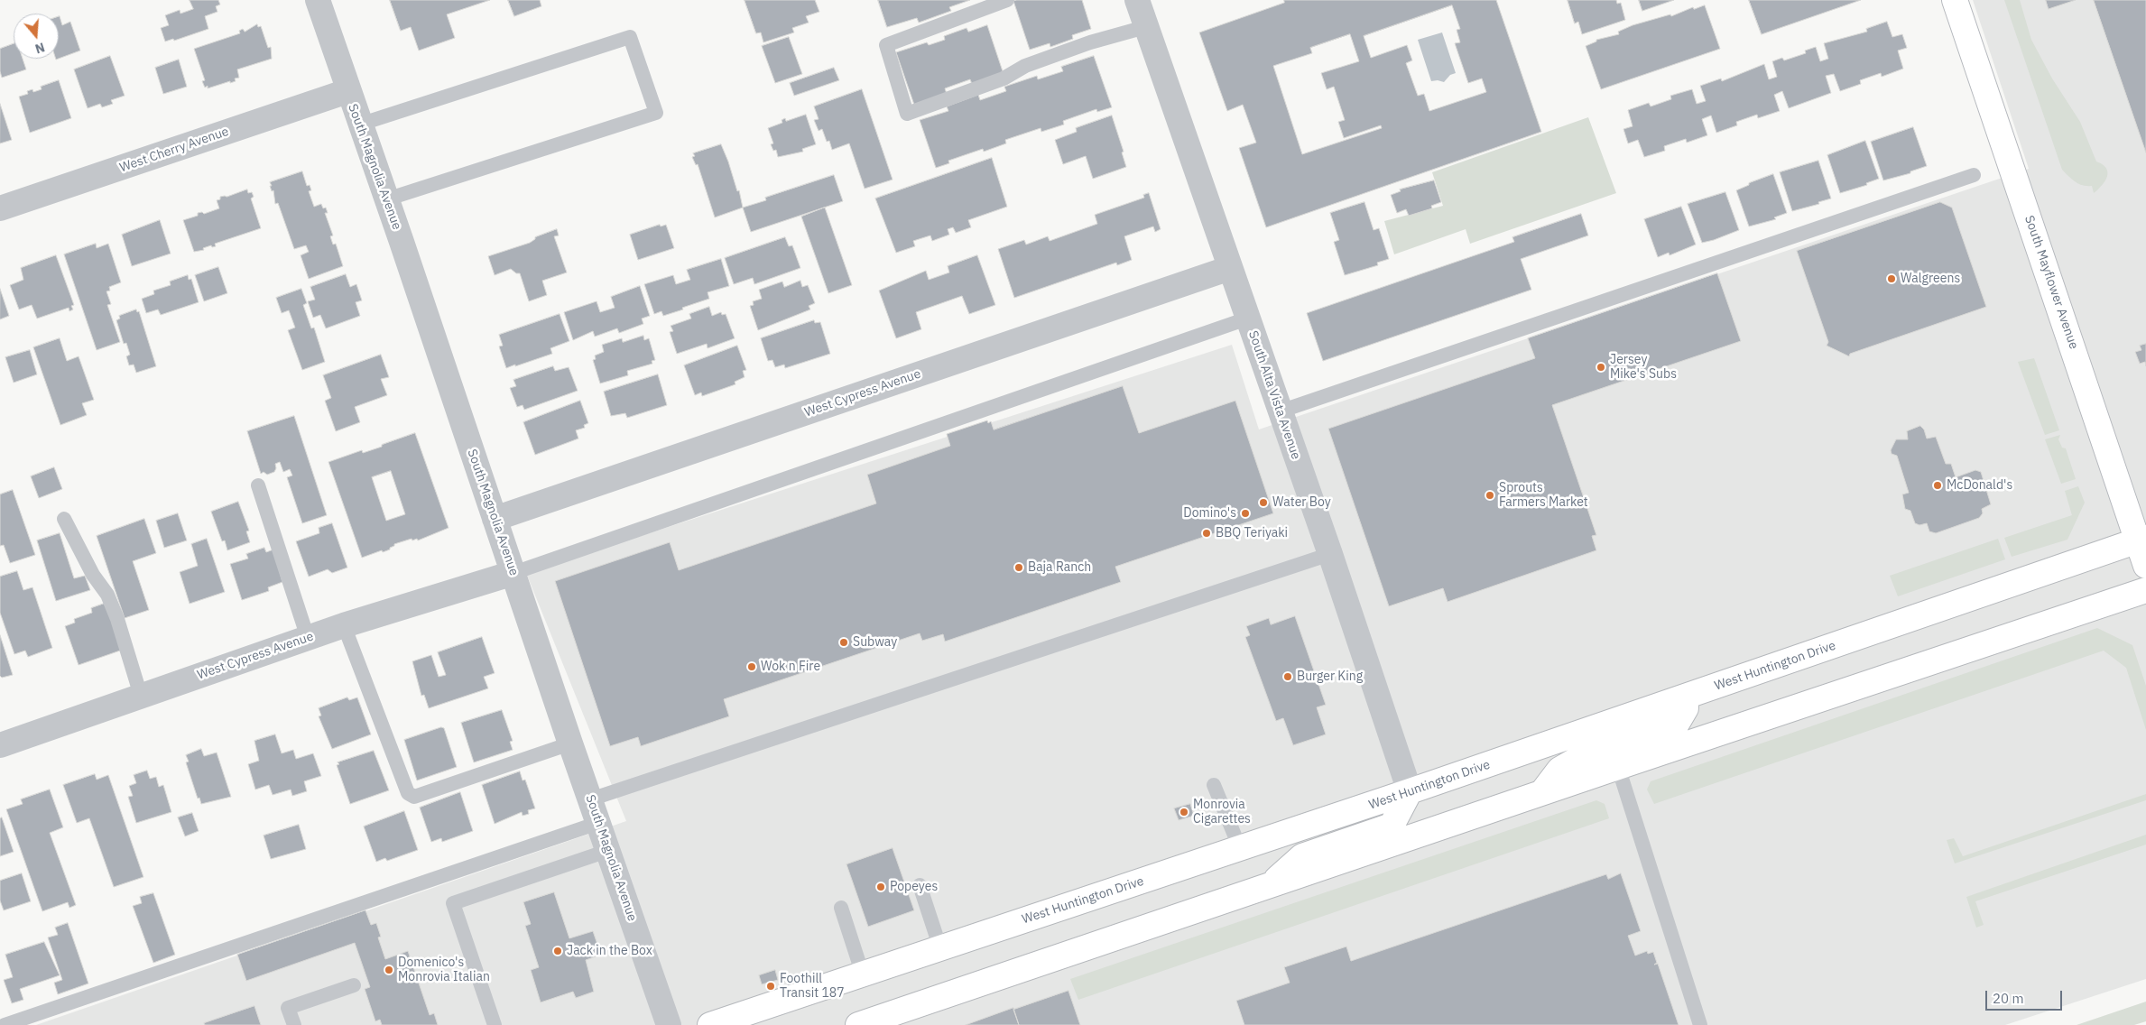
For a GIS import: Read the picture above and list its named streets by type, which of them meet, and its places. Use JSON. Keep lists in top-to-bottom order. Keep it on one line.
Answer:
{"streets":{"main road":["South Mayflower Avenue","West Huntington Drive"],"street":["West Cherry Avenue","South Magnolia Avenue","West Cypress Avenue","South Alta Vista Avenue"]},"crossings":[["West Cherry Avenue","South Magnolia Avenue"],["South Magnolia Avenue","West Cypress Avenue"],["South Mayflower Avenue","West Huntington Drive"],["West Cypress Avenue","South Alta Vista Avenue"],["South Alta Vista Avenue","West Huntington Drive"]],"places":["Walgreens","Jersey Mike's Subs","McDonald's","Sprouts Farmers Market","Water Boy","Domino's","BBQ Teriyaki","Baja Ranch","Subway","Wok n Fire","Burger King","Monrovia Cigarettes","Popeyes","Jack in the Box","Domenico's Monrovia Italian","Foothill Transit 187"],"scale_bar":"20 m","north":"bottom"}
